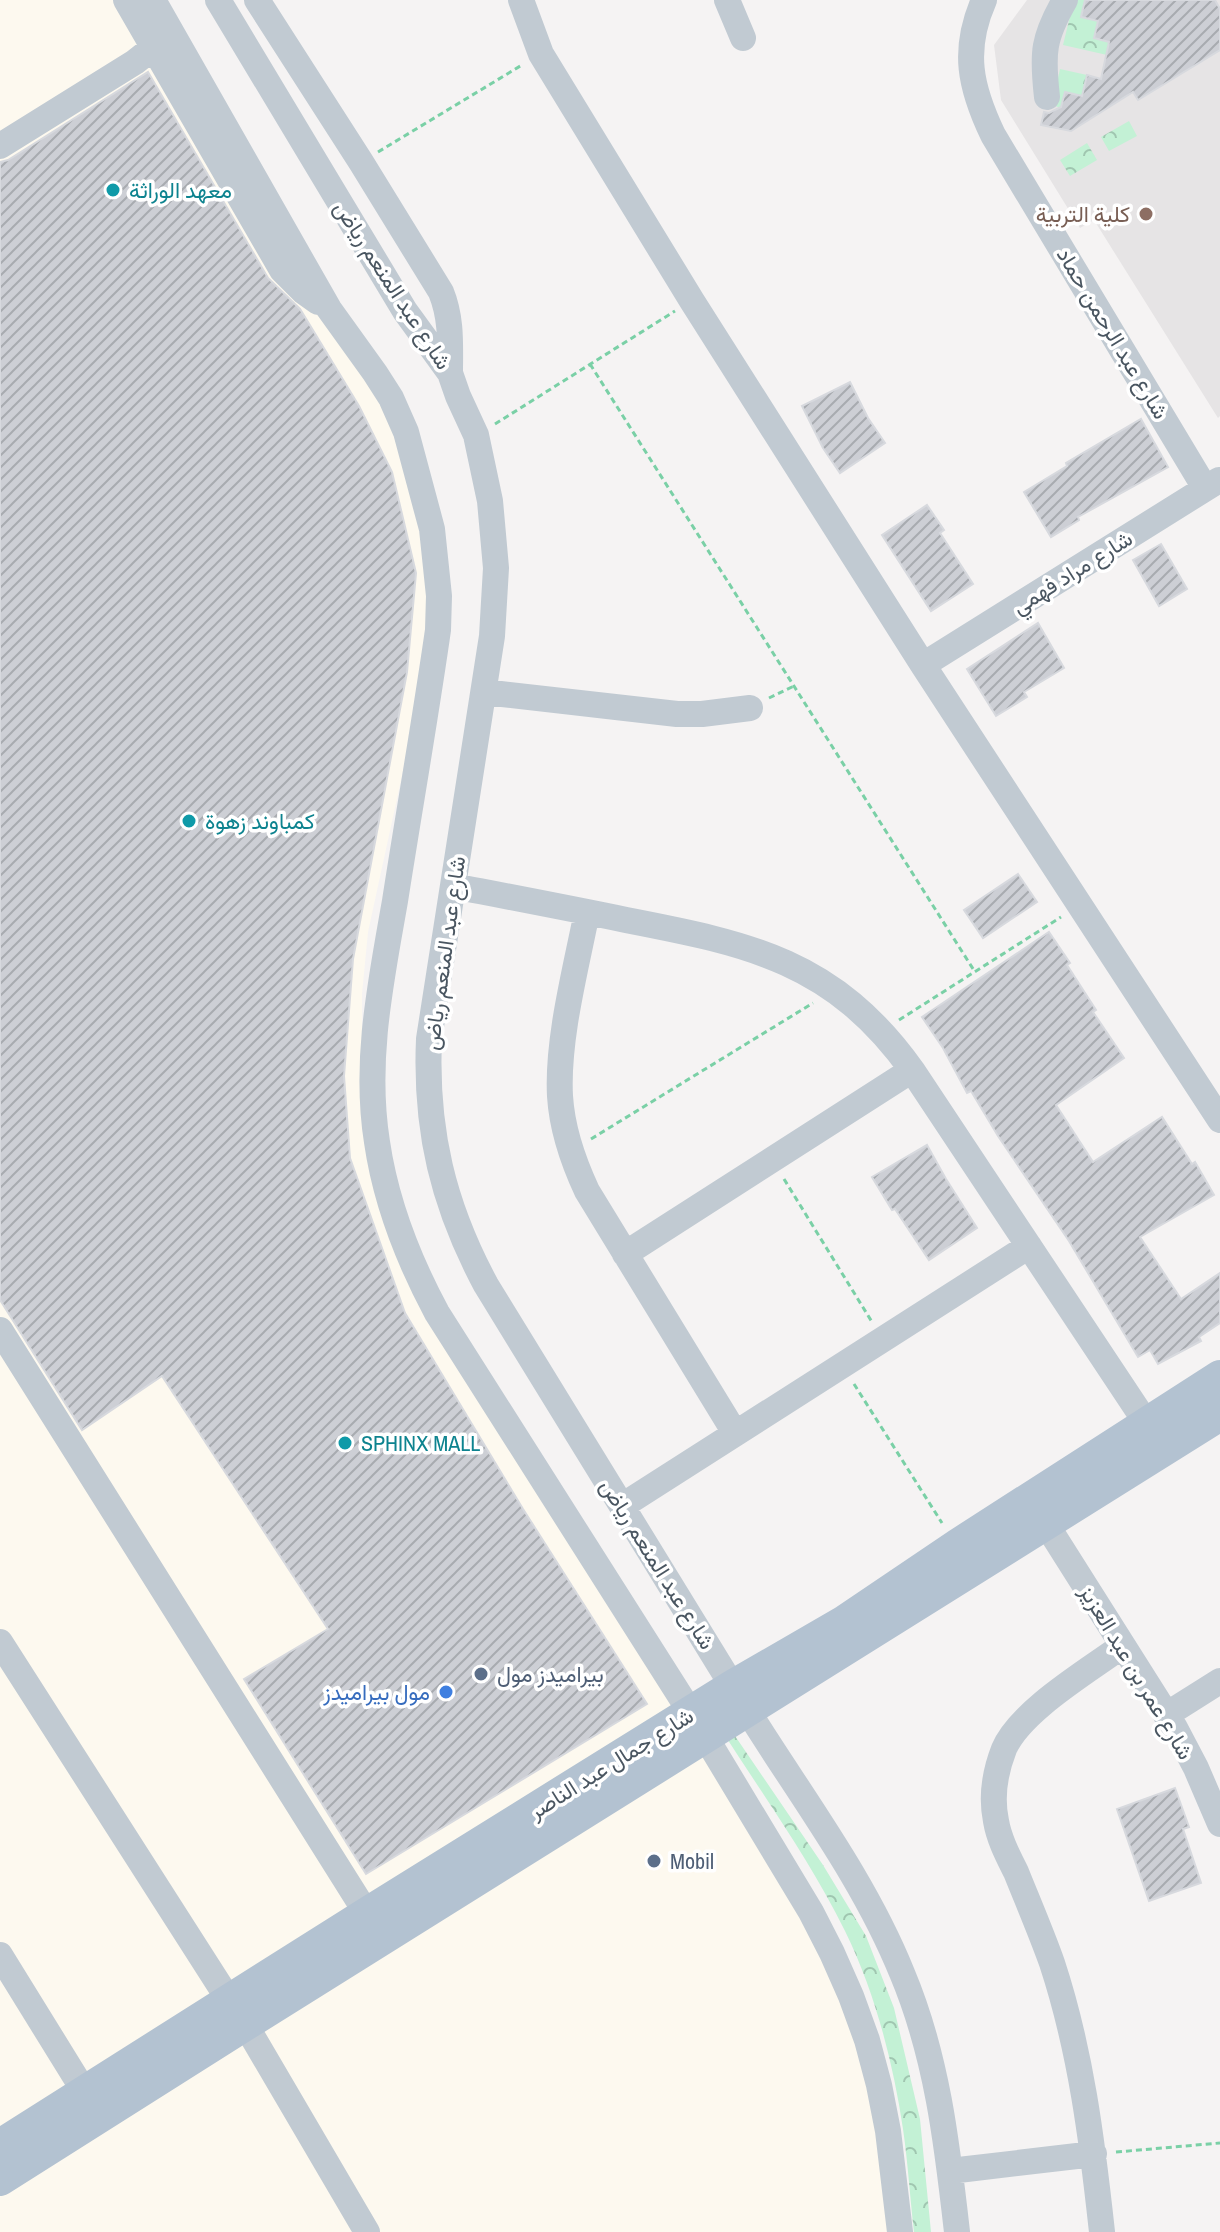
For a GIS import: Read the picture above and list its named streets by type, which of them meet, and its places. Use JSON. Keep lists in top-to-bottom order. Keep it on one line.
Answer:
{"streets":{"main road":["شارع جمال عبد الناصر"],"street":["شارع عبد المنعم رياض","شارع عبد الرحمن حماد","شارع مراد فهمي","شارع عمر بن عبد العزيز"]},"crossings":[["شارع عبد المنعم رياض","شارع جمال عبد الناصر"],["شارع عبد الرحمن حماد","شارع مراد فهمي"],["شارع عمر بن عبد العزيز","شارع جمال عبد الناصر"]],"places":["معهد الوراثة","كلية التربية","كمباوند زهوة","SPHINX MALL","بيراميدز مول","مول بيراميدز","Mobil"]}
